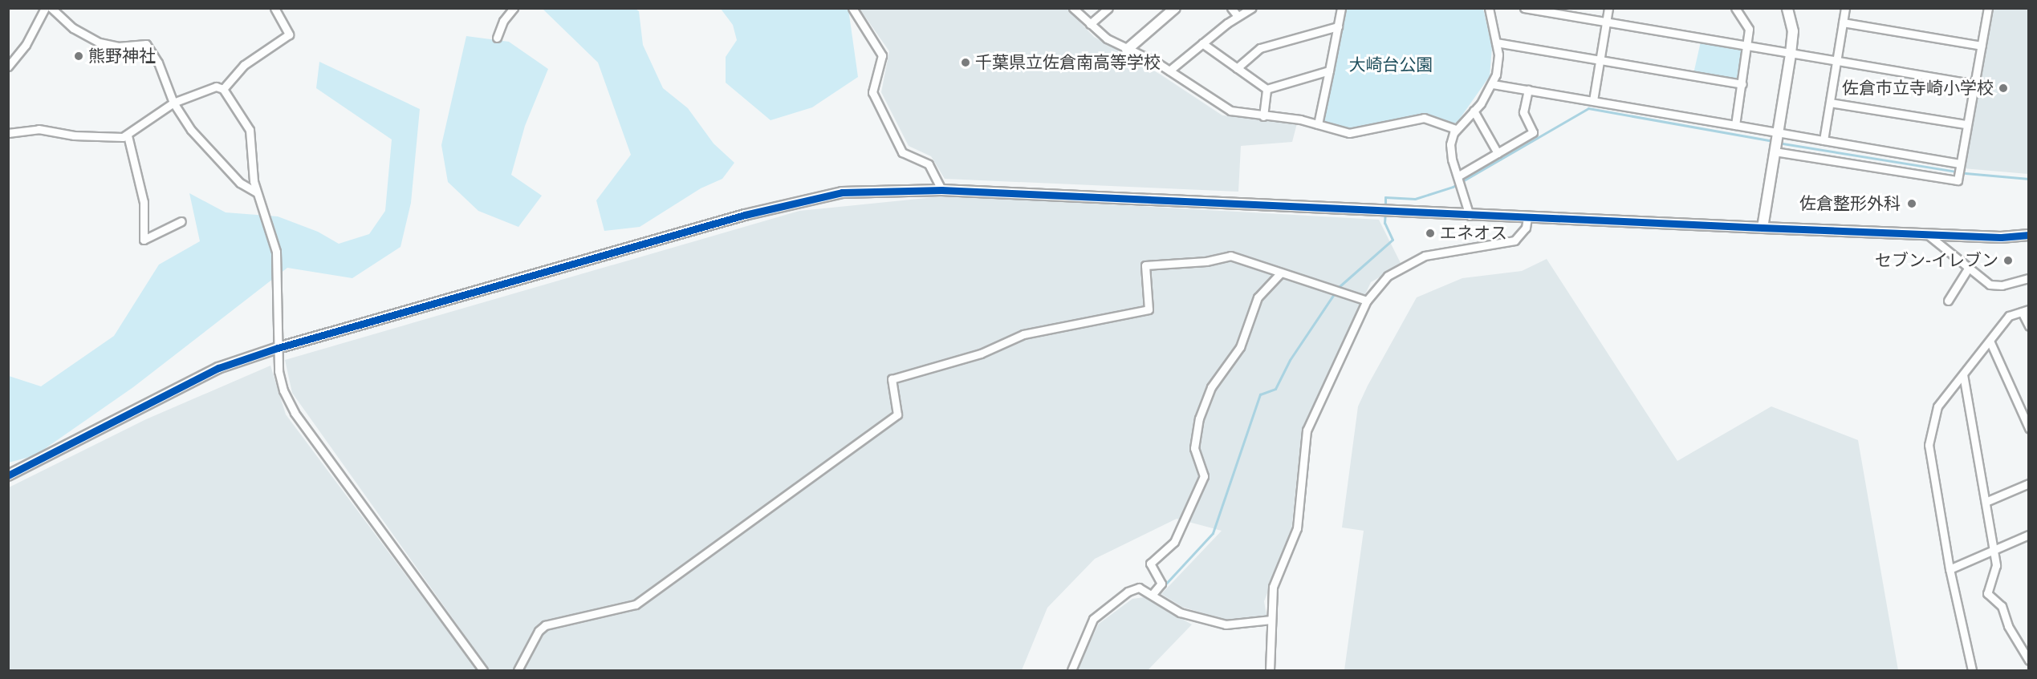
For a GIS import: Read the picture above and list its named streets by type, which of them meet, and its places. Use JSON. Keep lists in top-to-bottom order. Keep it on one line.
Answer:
{"parks":["大崎台公園"],"places":["熊野神社","千葉県立佐倉南高等学校","佐倉市立寺崎小学校","佐倉整形外科","エネオス","セブン-イレブン"]}
